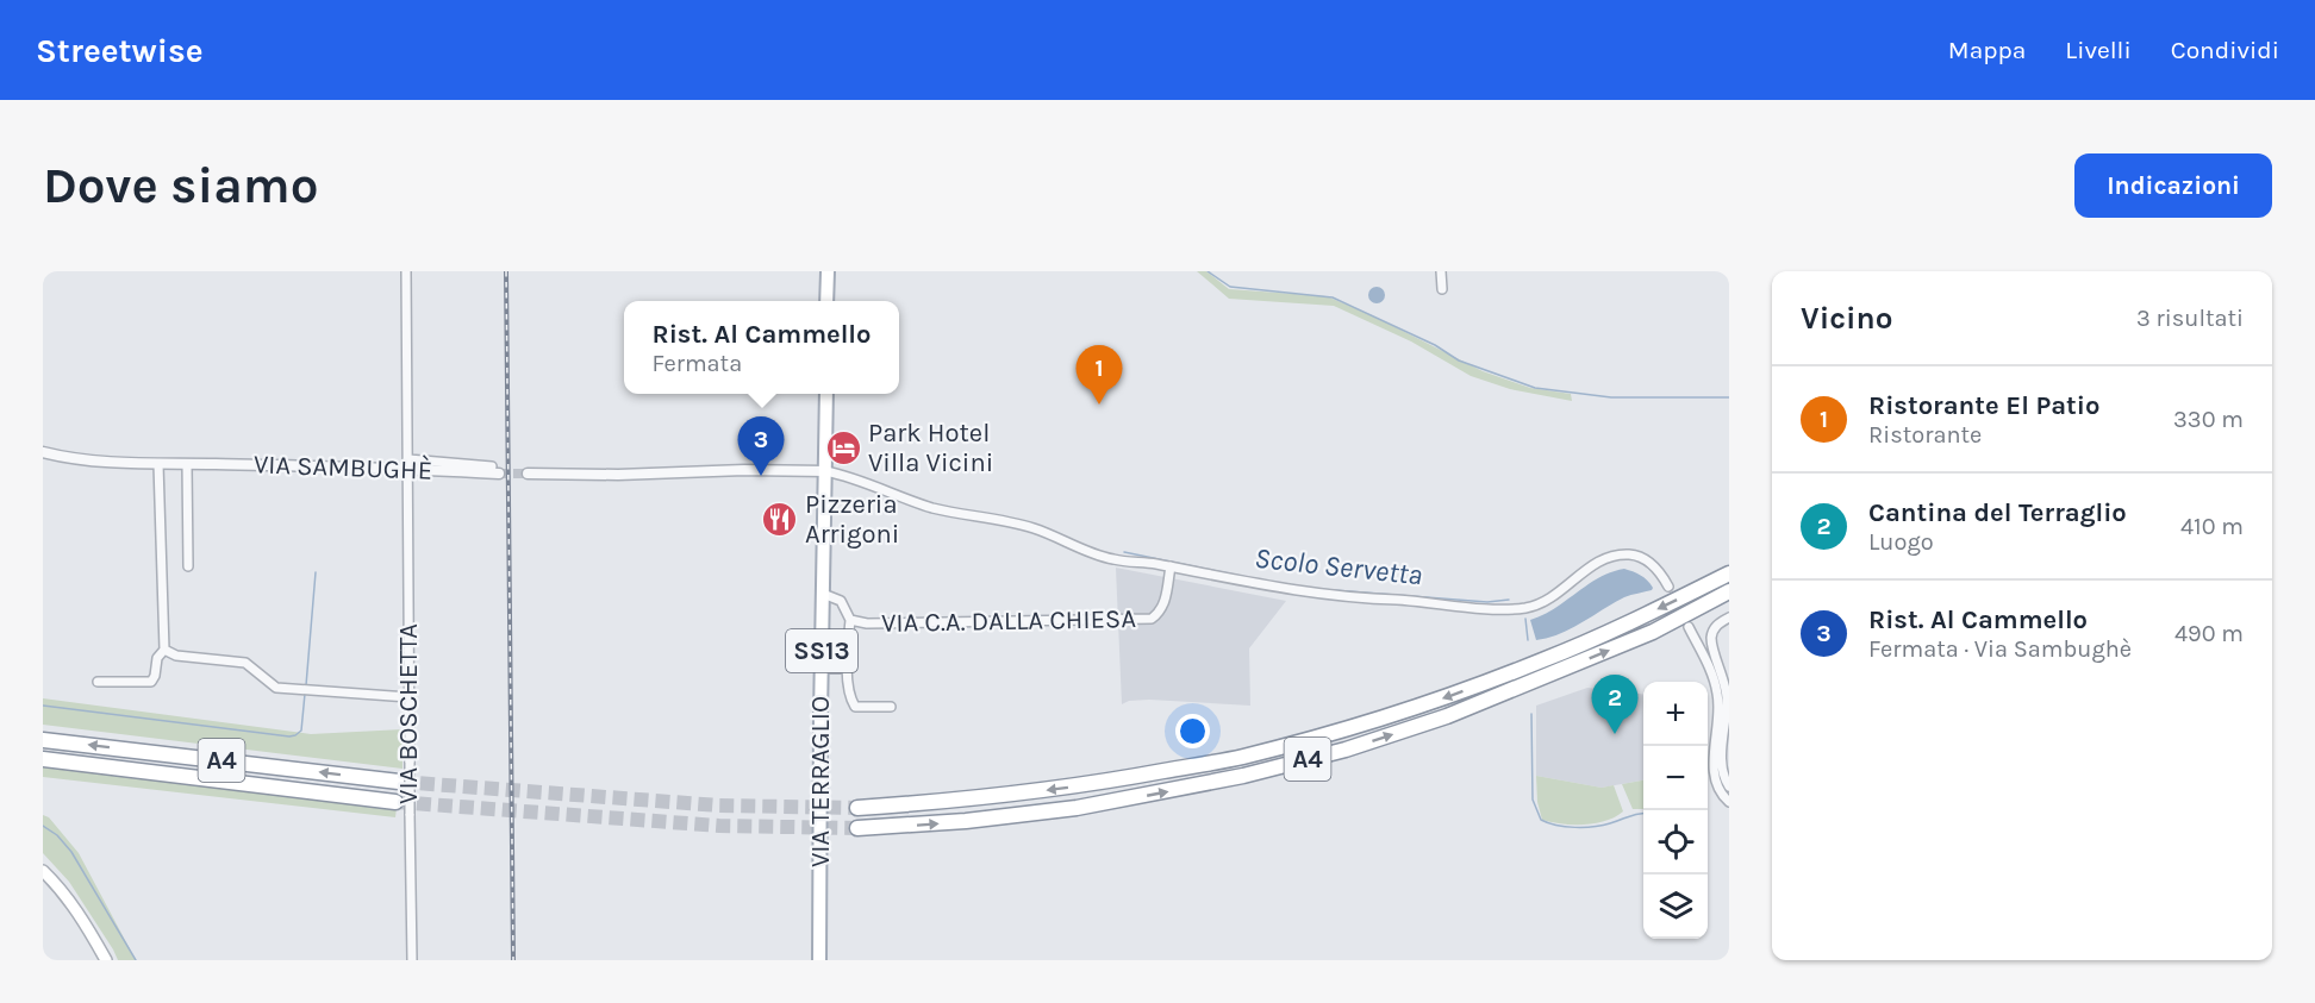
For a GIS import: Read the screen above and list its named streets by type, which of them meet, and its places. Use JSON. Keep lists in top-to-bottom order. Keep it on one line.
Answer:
{"streets":{"highway":["A4"],"main road":["SS13","VIA TERRAGLIO"],"street":["VIA SAMBUGHÈ","VIA C.A. DALLA CHIESA","VIA BOSCHETTA"]},"crossings":[["VIA SAMBUGHÈ","VIA BOSCHETTA"],["VIA C.A. DALLA CHIESA","VIA TERRAGLIO"]],"water":["Scolo Servetta"],"places":{"hotel":["Park Hotel Villa Vicini"],"restaurant":["Pizzeria Arrigoni"]},"page":{"header":"Streetwise","nav":["Mappa","Livelli","Condividi"],"buttons":"Indicazioni","title":"Dove siamo","heading":["Vicino","3 risultati"],"popup":["Rist. Al Cammello","Fermata"],"pins":["1","3","2"],"list":[{"mark":"1","name":"Ristorante El Patio","note":"Ristorante","value":"330 m"},{"mark":"2","name":"Cantina del Terraglio","note":"Luogo","value":"410 m"},{"mark":"3","name":"Rist. Al Cammello","note":"Fermata · Via Sambughè","value":"490 m"}],"map_buttons":["+","−"]}}
